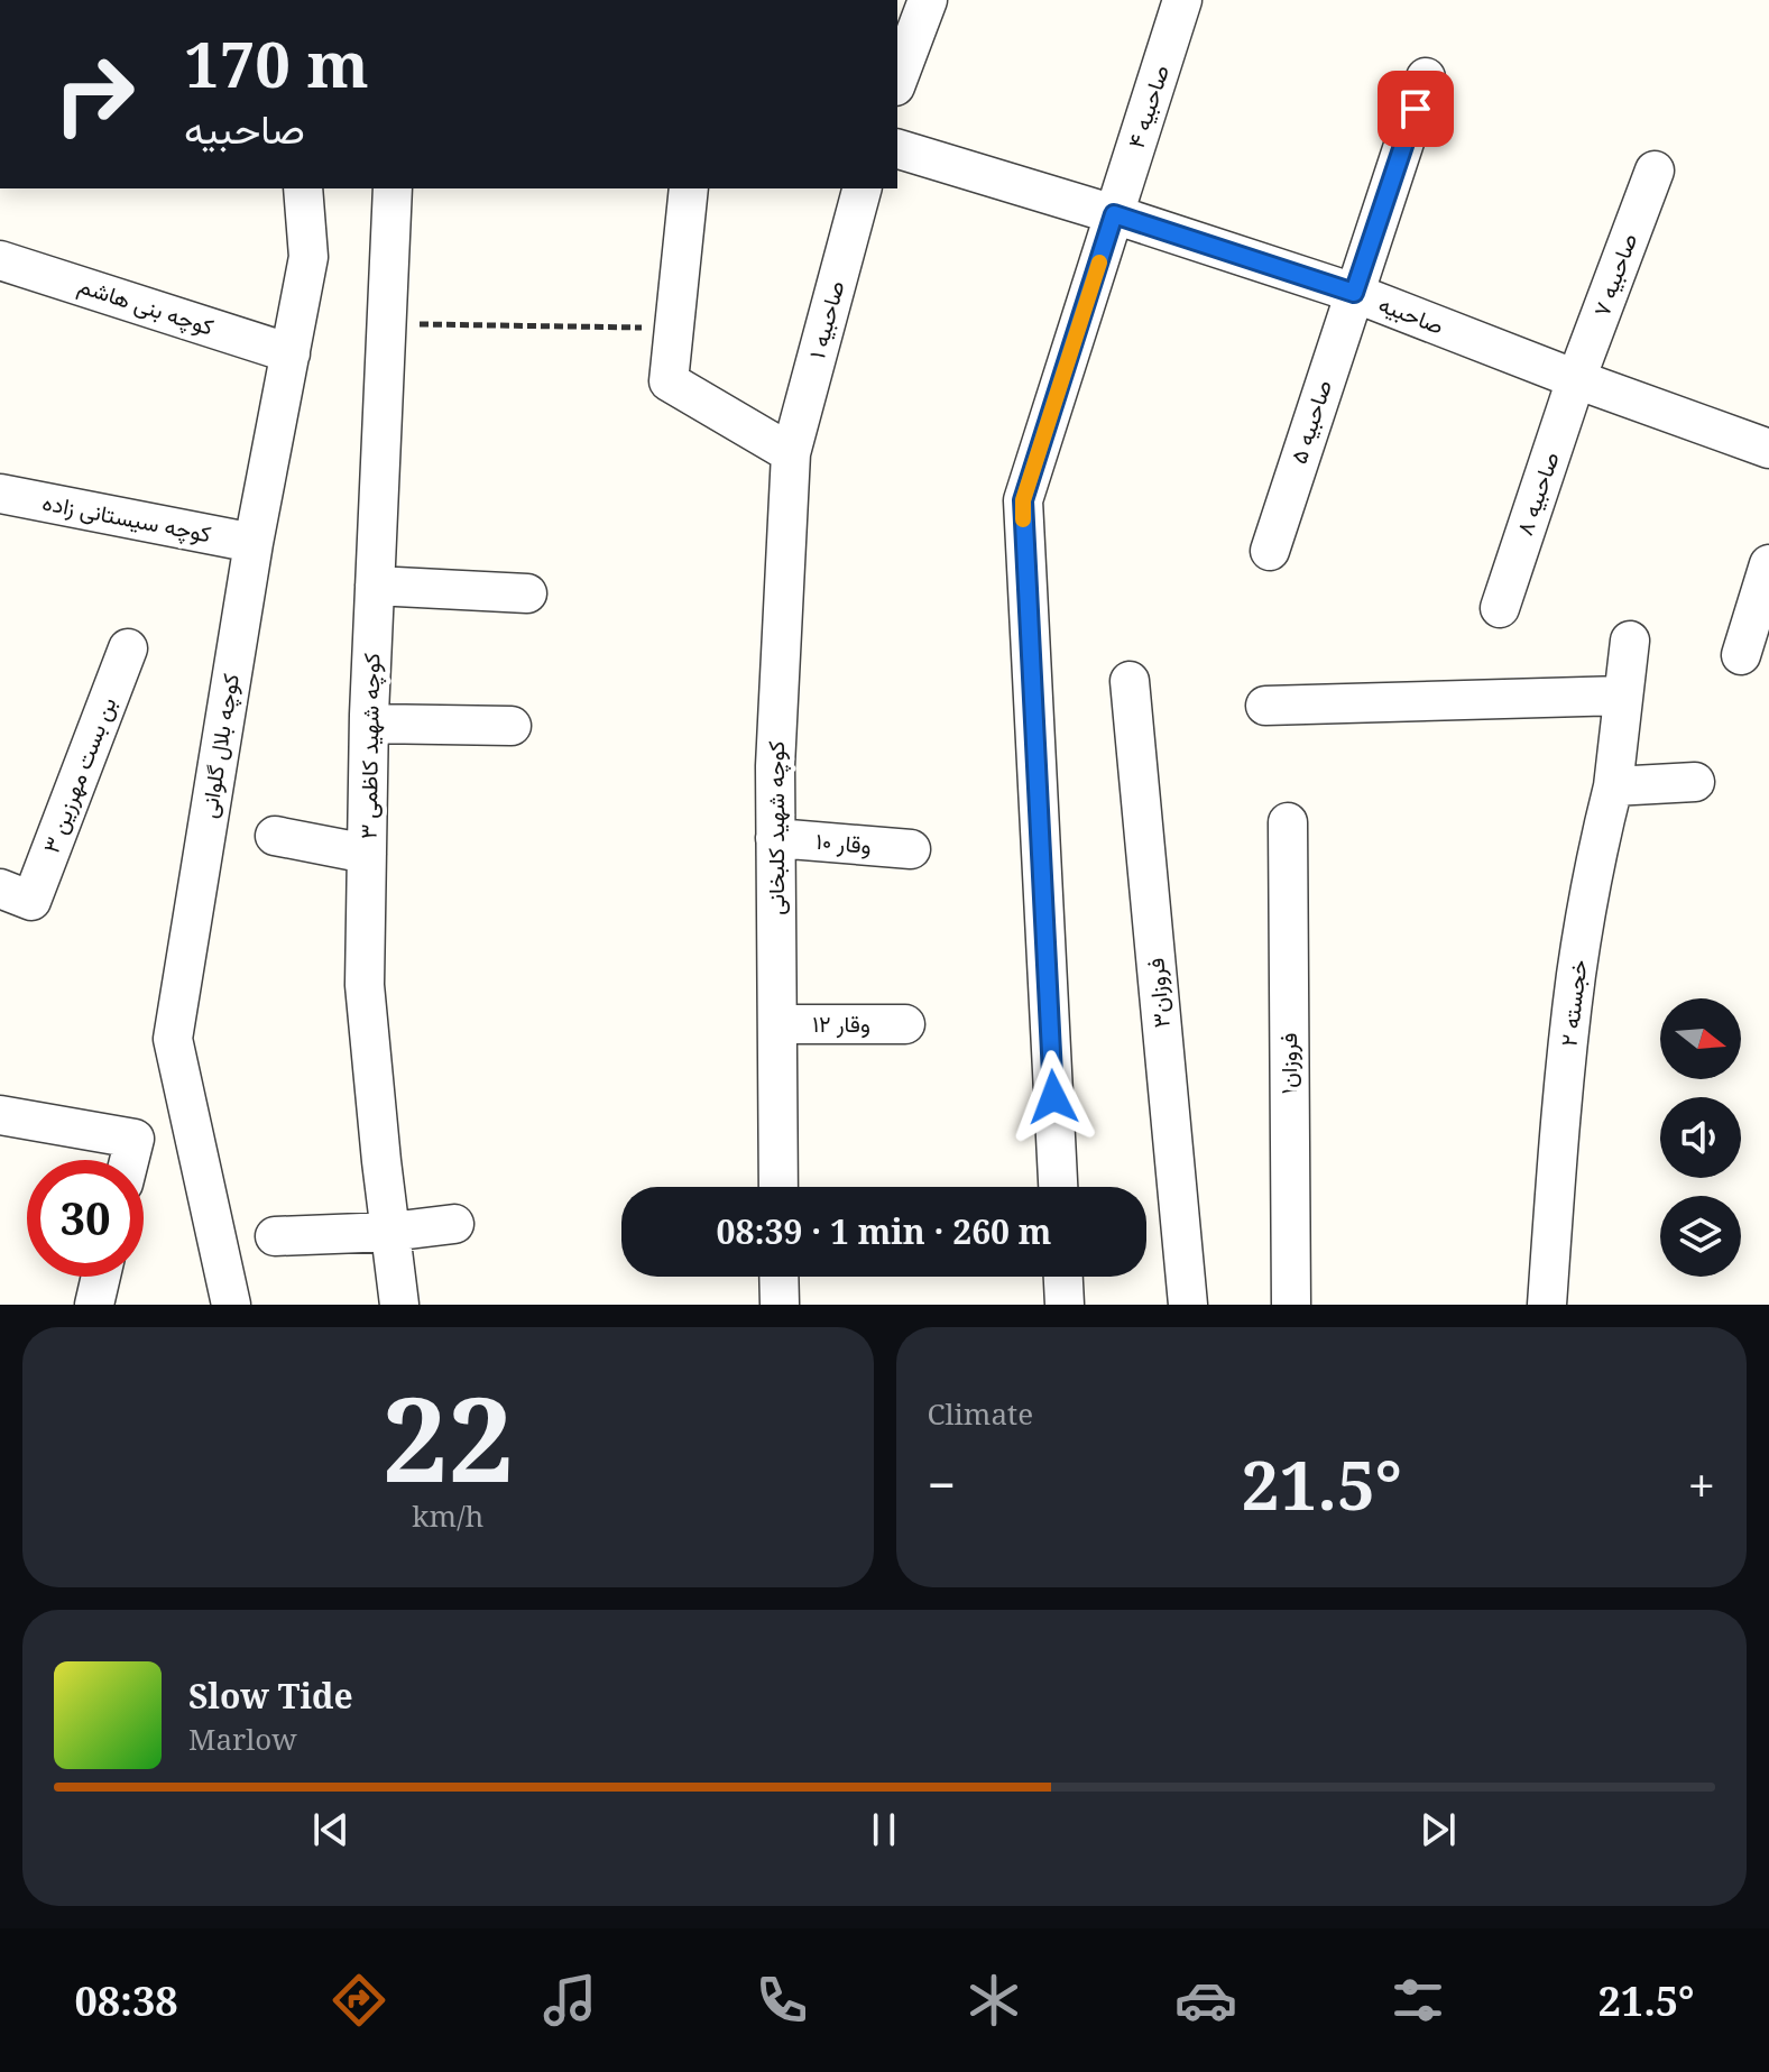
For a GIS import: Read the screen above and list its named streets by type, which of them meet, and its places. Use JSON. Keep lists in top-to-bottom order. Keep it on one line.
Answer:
{"streets":{"street":["صاحبیه ۴","صاحبیه ۷","کوچه بنی هاشم","صاحبیه","صاحبیه ۱","صاحبیه ۵","صاحبیه ۸","کوچه سیستانی زاده","کوچه بلال گلوانی","کوچه شهید کاظمی ۳","بن بست مهرزین ۳","کوچه شهید کلبخانی","وقار ۱۰","فروزان۳","خجسته ۲","وقار ۱۲","فروزان۱"]},"crossings":[["صاحبیه ۴","صاحبیه"],["صاحبیه ۷","صاحبیه"],["صاحبیه ۷","صاحبیه ۸"],["کوچه بنی هاشم","کوچه بلال گلوانی"],["صاحبیه","صاحبیه ۵"],["صاحبیه","صاحبیه ۸"],["صاحبیه ۱","کوچه شهید کلبخانی"],["کوچه سیستانی زاده","کوچه بلال گلوانی"],["کوچه شهید کلبخانی","وقار ۱۰"],["کوچه شهید کلبخانی","وقار ۱۲"]],"north":"right","page":{"turn":["170 m","صاحبیه"],"limit":"30","trip":"08:39 · 1 min · 260 m","tile":[["22","km/h"],"Climate"],"heat":["−","21.5°","+"],"song":["Slow Tide","Marlow"],"tabs":["08:38","21.5°"]}}
